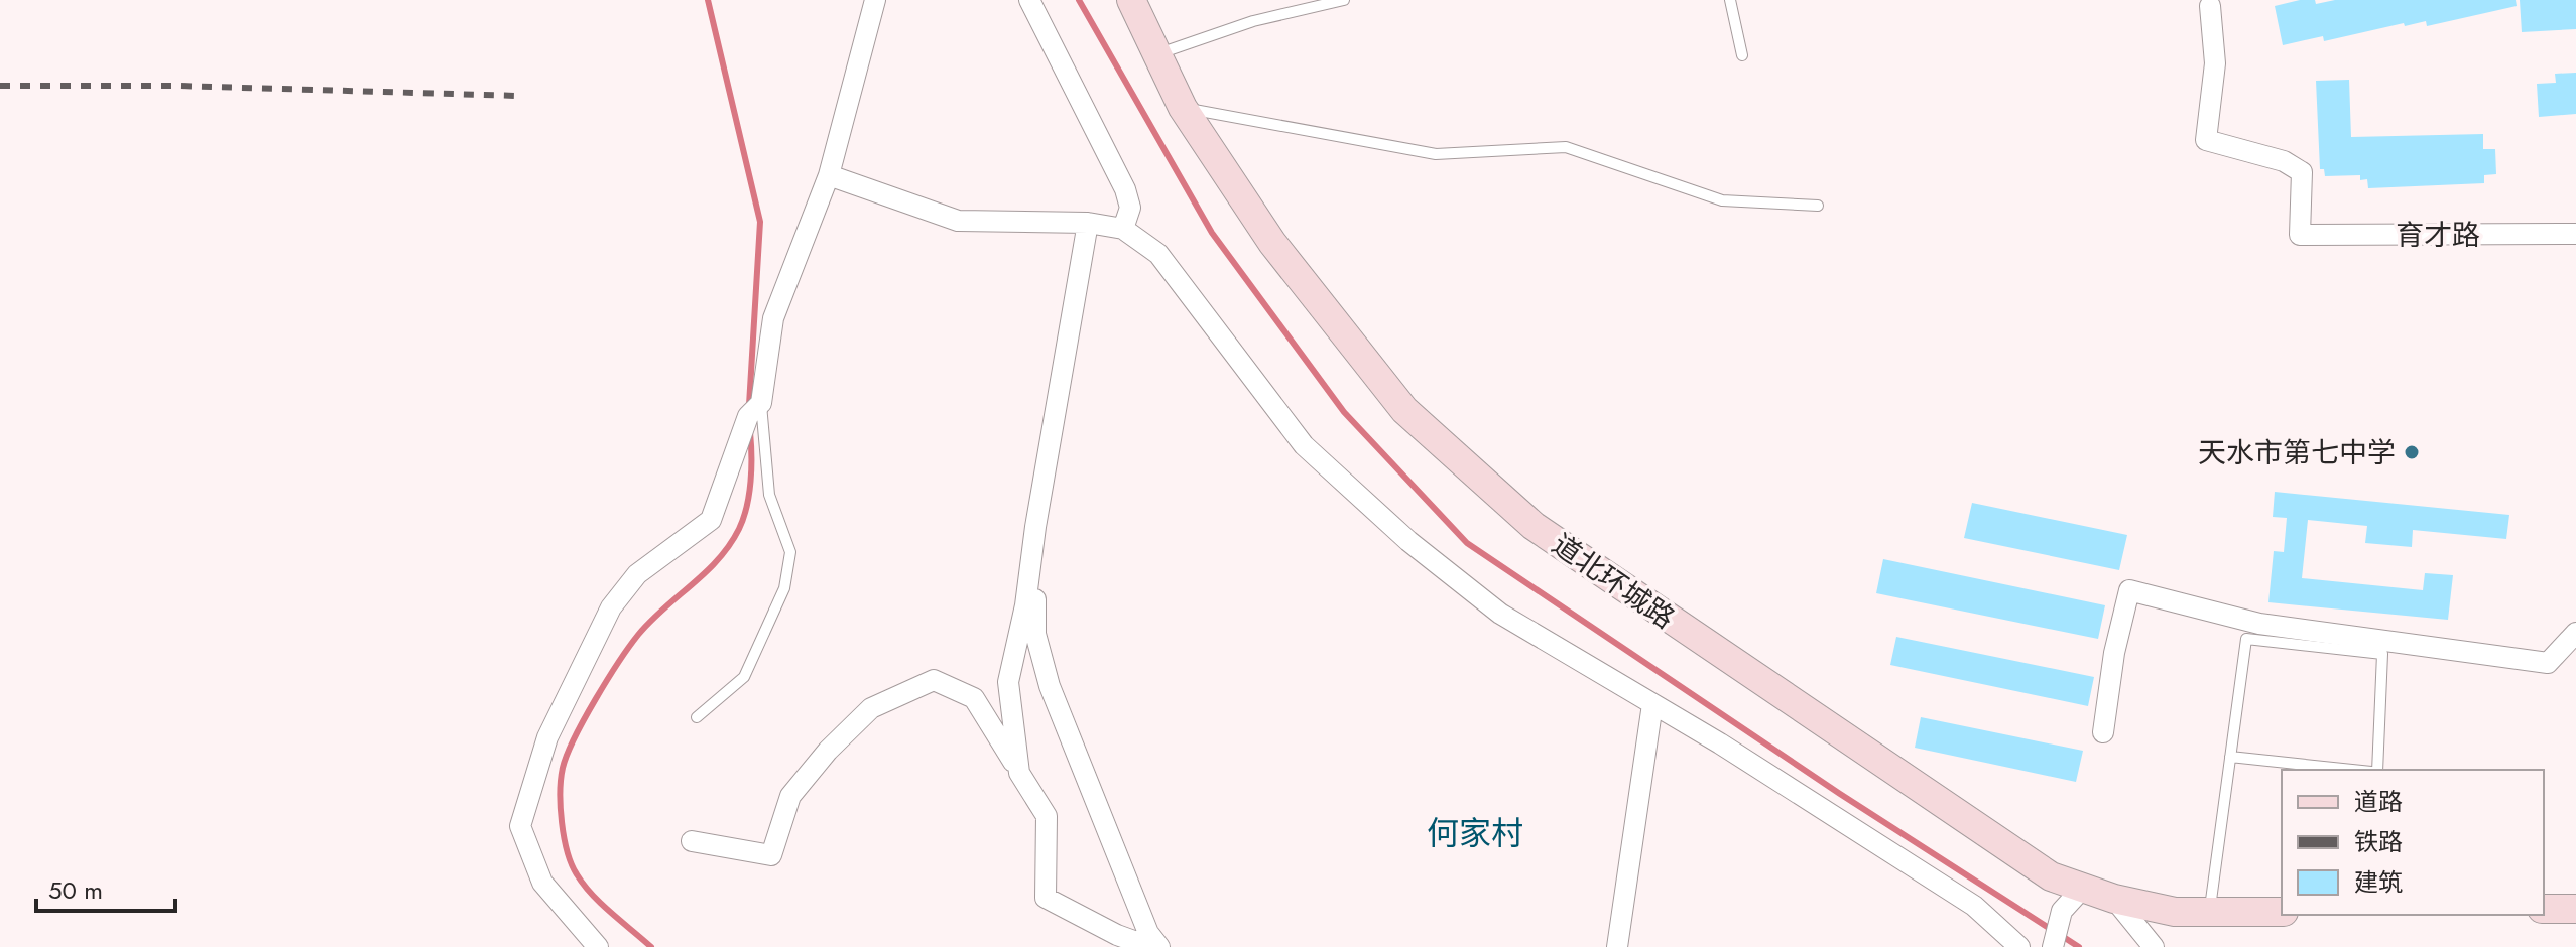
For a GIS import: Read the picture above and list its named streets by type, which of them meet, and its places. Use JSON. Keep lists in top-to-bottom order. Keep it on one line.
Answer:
{"streets":{"street":["育才路","道北环城路"]},"districts":["何家村"],"places":["天水市第七中学"],"legend":["道路","铁路","建筑"],"scale_bar":"50 m"}
